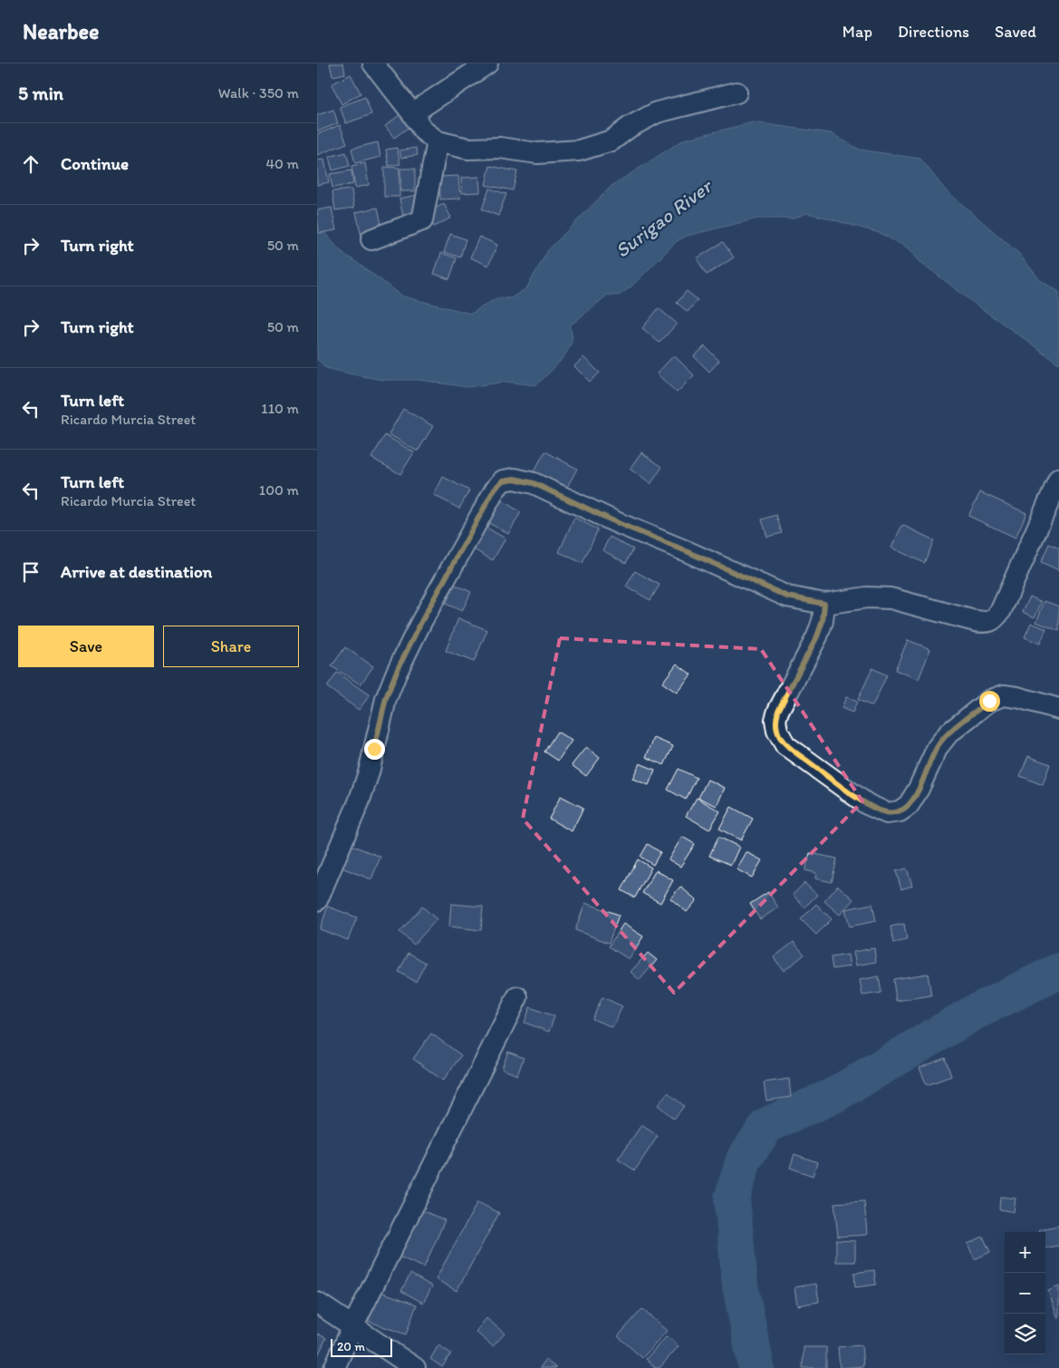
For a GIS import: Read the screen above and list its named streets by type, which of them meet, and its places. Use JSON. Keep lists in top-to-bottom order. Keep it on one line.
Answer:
{"water":["Surigao River"],"scale_bar":"20 m","page":{"header":"Nearbee","nav":["Map","Directions","Saved"],"heading":["5 min","Walk · 350 m"],"list":[["Continue","40 m"],["Turn right","50 m"],["Turn right","50 m"],["Turn left","Ricardo Murcia Street","110 m"],["Turn left","Ricardo Murcia Street","100 m"],"Arrive at destination"],"buttons":["Save","Share"],"map_buttons":["+","−"],"scale":"20 m"}}
